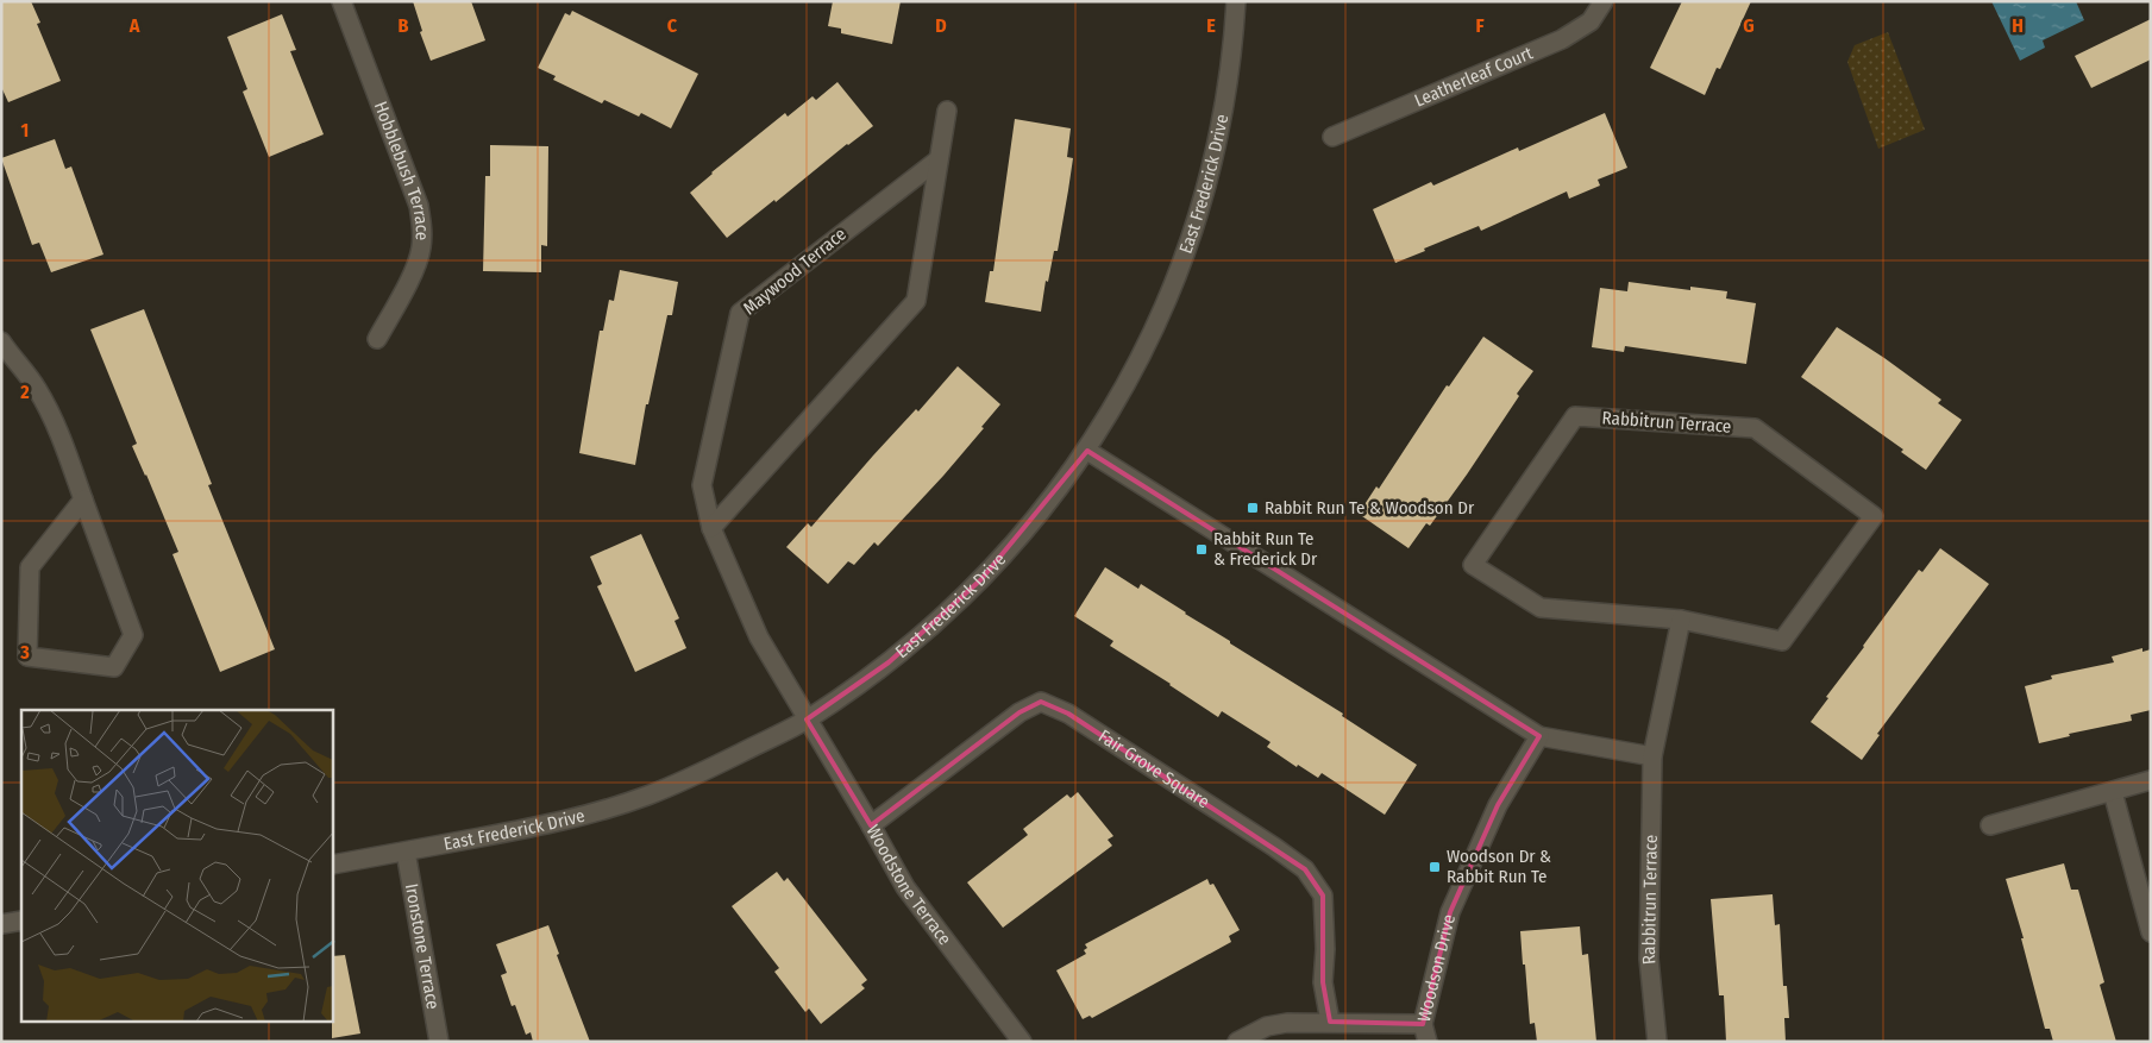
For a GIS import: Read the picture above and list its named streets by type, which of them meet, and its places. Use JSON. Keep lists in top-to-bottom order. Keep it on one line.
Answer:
{"streets":{"street":["Leatherleaf Court","Hobblebush Terrace","East Frederick Drive","Maywood Terrace","Rabbitrun Terrace","Fair Grove Square","Woodstone Terrace","Ironstone Terrace","Woodson Drive"]},"crossings":[["East Frederick Drive","Maywood Terrace"],["East Frederick Drive","Woodstone Terrace"],["East Frederick Drive","Ironstone Terrace"],["Maywood Terrace","Woodstone Terrace"],["Fair Grove Square","Woodstone Terrace"]],"places":{"transit":["Rabbit Run Te & Woodson Dr","Rabbit Run Te & Frederick Dr","Woodson Dr & Rabbit Run Te"]},"grid":{"columns":["A","B","C","D","E","F","G","H"],"rows":["1","2","3"]}}
